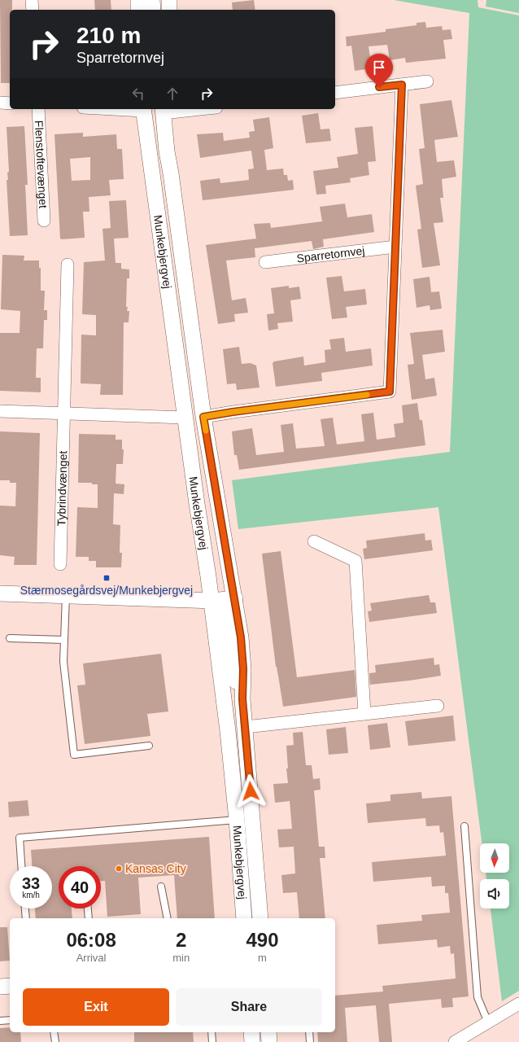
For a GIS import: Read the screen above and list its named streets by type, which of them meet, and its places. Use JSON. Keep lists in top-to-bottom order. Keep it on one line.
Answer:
{"streets":{"street":["Flenstoftevænget","Munkebjergvej","Sparretornvej","Tybrindvænget"]},"places":{"transit":["Stærmosegårdsvej/Munkebjergvej"],"other":["Kansas City"]},"north":"bottom","page":{"turn":["210 m","Sparretornvej"],"speed":"33 km/h","limit":"40","eta":["06:08","Arrival","2","min","490","m"],"buttons":["Exit","Share"]}}
